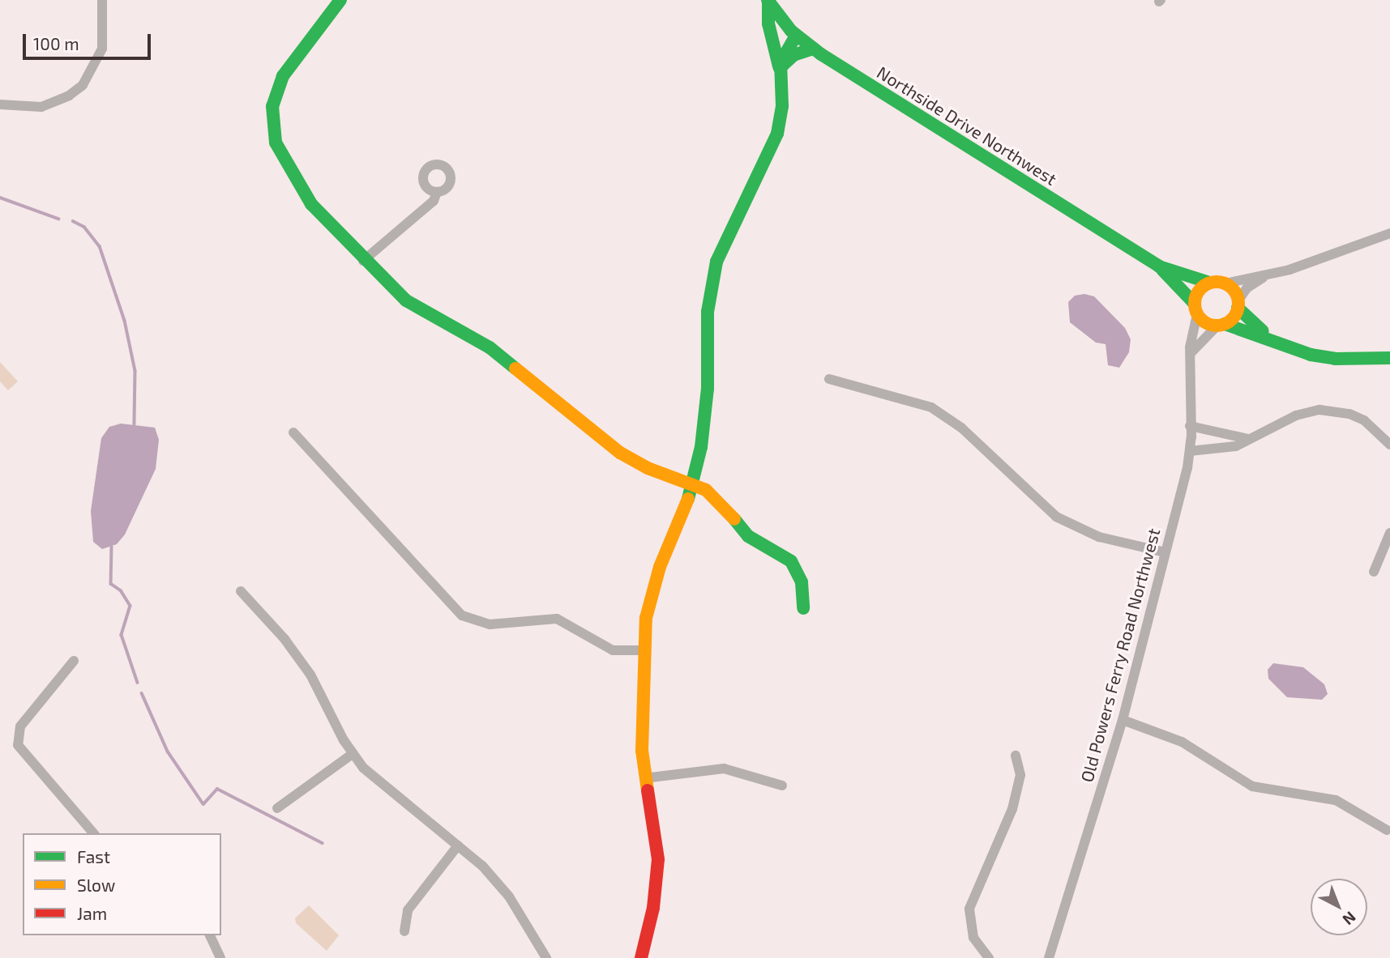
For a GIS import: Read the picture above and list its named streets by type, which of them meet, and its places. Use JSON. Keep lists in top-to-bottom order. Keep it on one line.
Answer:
{"streets":{"street":["Northside Drive Northwest","Old Powers Ferry Road Northwest"]},"crossings":[["Northside Drive Northwest","Old Powers Ferry Road Northwest"]],"legend":["Fast","Slow","Jam"],"scale_bar":"100 m","north":"bottom right"}
